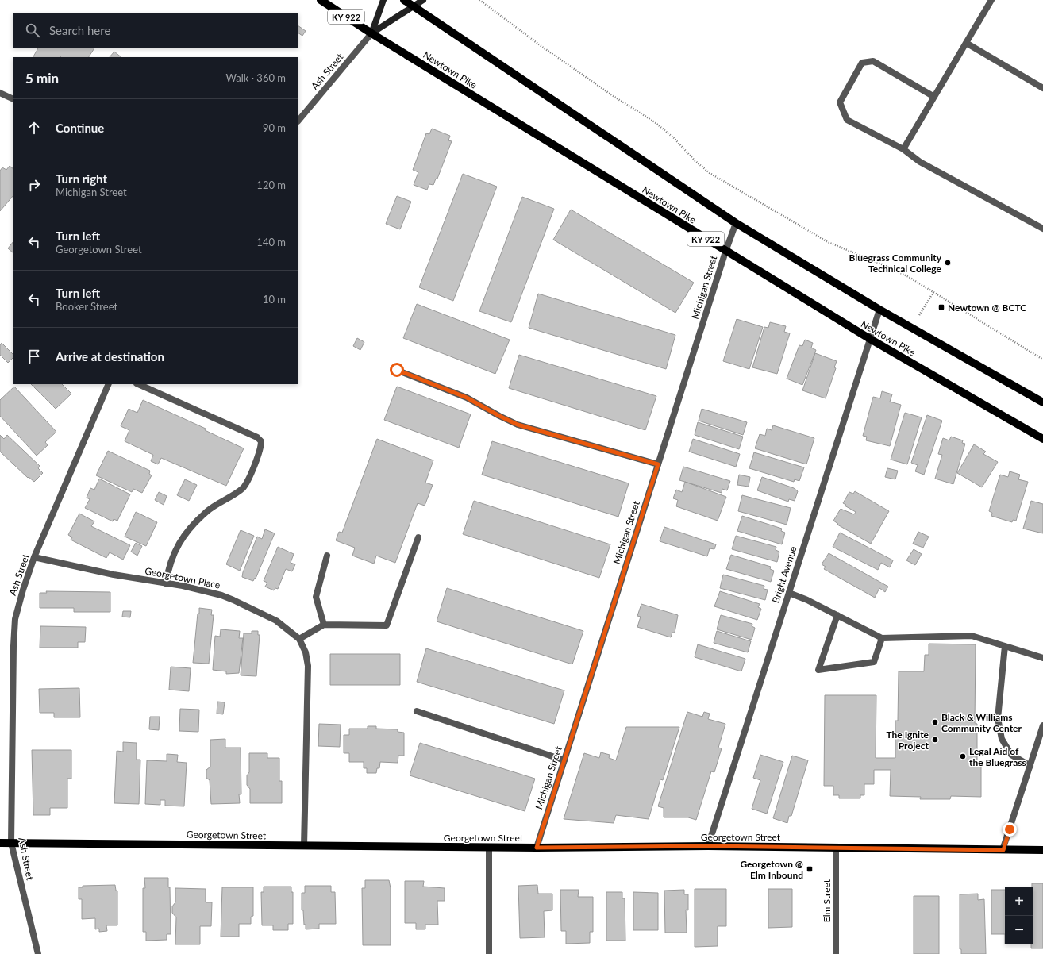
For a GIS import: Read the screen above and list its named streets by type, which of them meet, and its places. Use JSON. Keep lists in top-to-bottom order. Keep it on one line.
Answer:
{"streets":{"main road":["KY 922","Newtown Pike","Georgetown Street"],"street":["Ash Street","Michigan Street","Bright Avenue","Georgetown Place","Elm Street"]},"crossings":[["KY 922","Michigan Street"],["KY 922","Bright Avenue"],["Newtown Pike","Ash Street"],["Newtown Pike","Michigan Street"],["Newtown Pike","Bright Avenue"],["Ash Street","Georgetown Place"],["Ash Street","Georgetown Street"],["Michigan Street","Georgetown Street"],["Bright Avenue","Georgetown Street"],["Georgetown Place","Georgetown Street"],["Georgetown Street","Elm Street"]],"places":{"other":["Bluegrass Community Technical College","Black & Williams Community Center","The Ignite Project","Legal Aid of the Bluegrass"],"transit":["Newtown @ BCTC","Georgetown @ Elm Inbound"]},"page":{"search":"Search here","heading":["5 min","Walk · 360 m"],"list":[["Continue","90 m"],["Turn right","Michigan Street","120 m"],["Turn left","Georgetown Street","140 m"],["Turn left","Booker Street","10 m"],"Arrive at destination"],"map_buttons":["+","−"]}}
